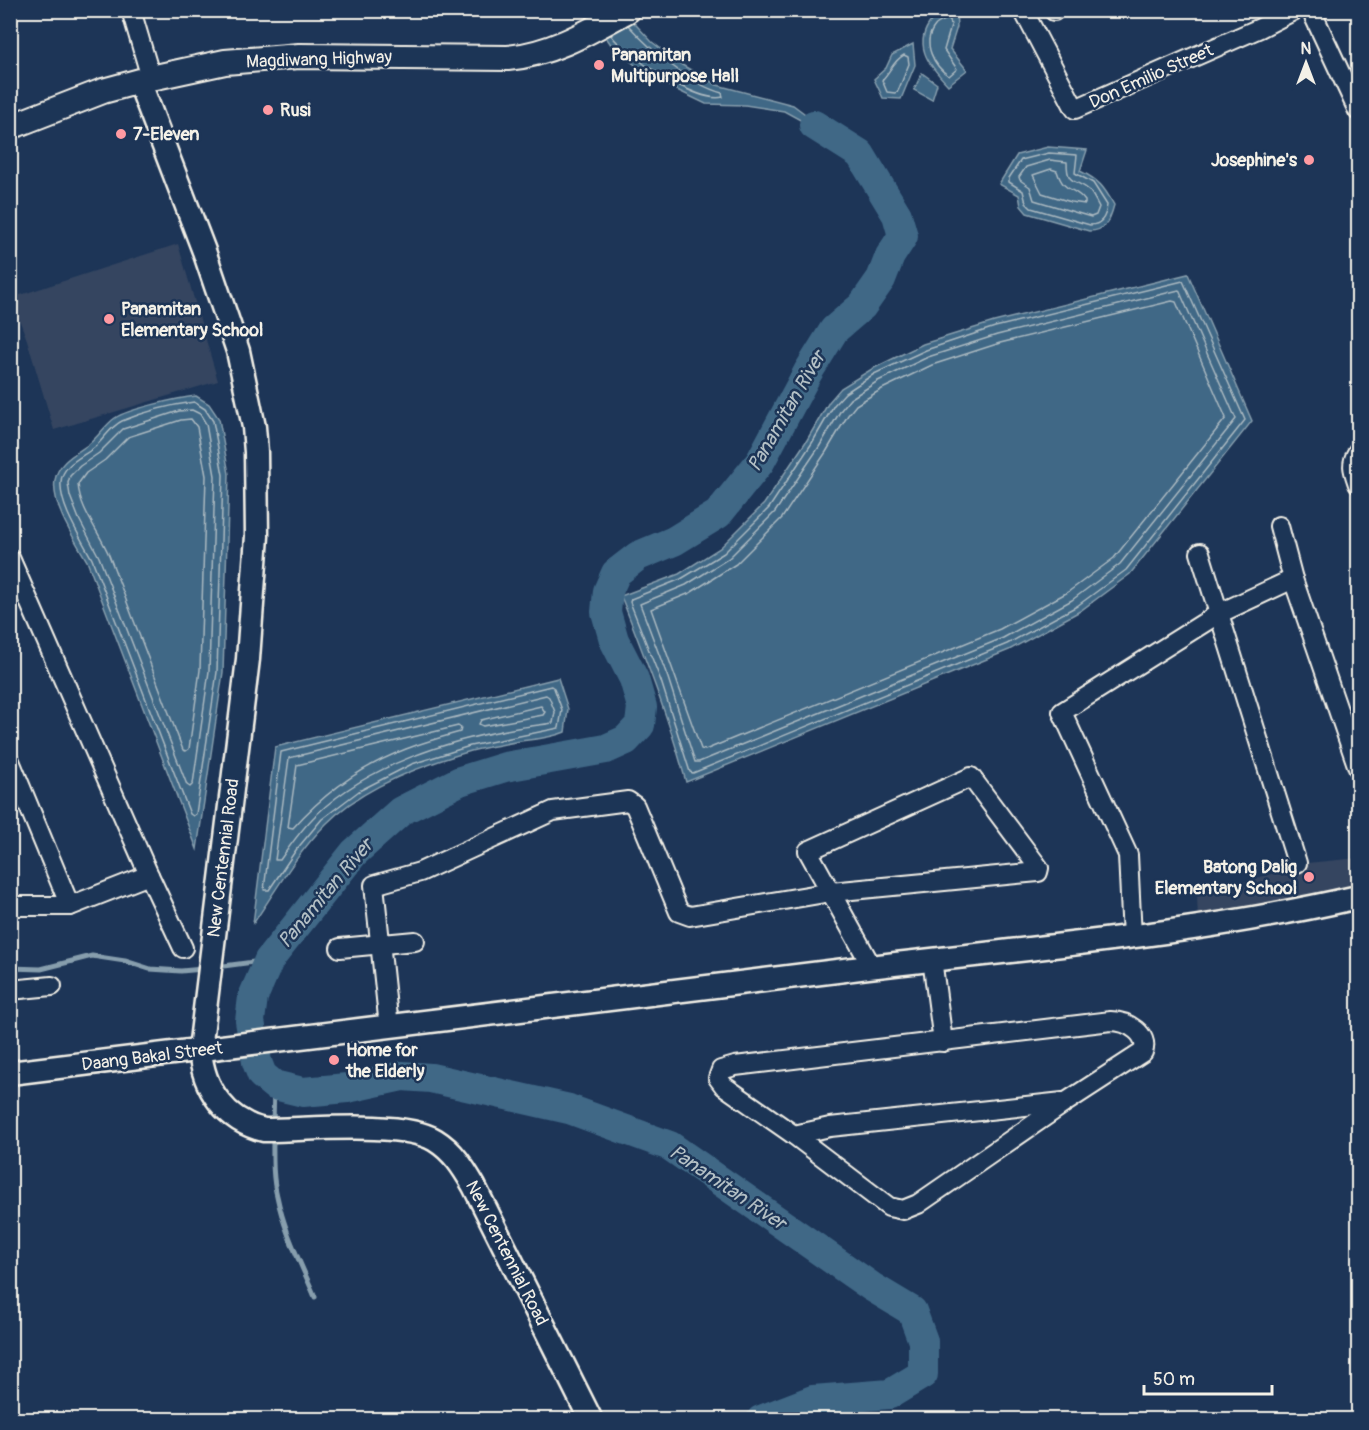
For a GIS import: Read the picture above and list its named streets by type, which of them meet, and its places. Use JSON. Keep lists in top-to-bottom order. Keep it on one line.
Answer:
{"streets":{"main road":["Magdiwang Highway"],"street":["Don Emilio Street","New Centennial Road","Daang Bakal Street"]},"crossings":[["Magdiwang Highway","New Centennial Road"],["New Centennial Road","Daang Bakal Street"]],"water":["Panamitan River"],"places":["Panamitan Multipurpose Hall","Rusi","7-Eleven","Josephine's","Panamitan Elementary School","Batong Dalig Elementary School","Home for the Elderly"],"scale_bar":"50 m","north":"top"}
